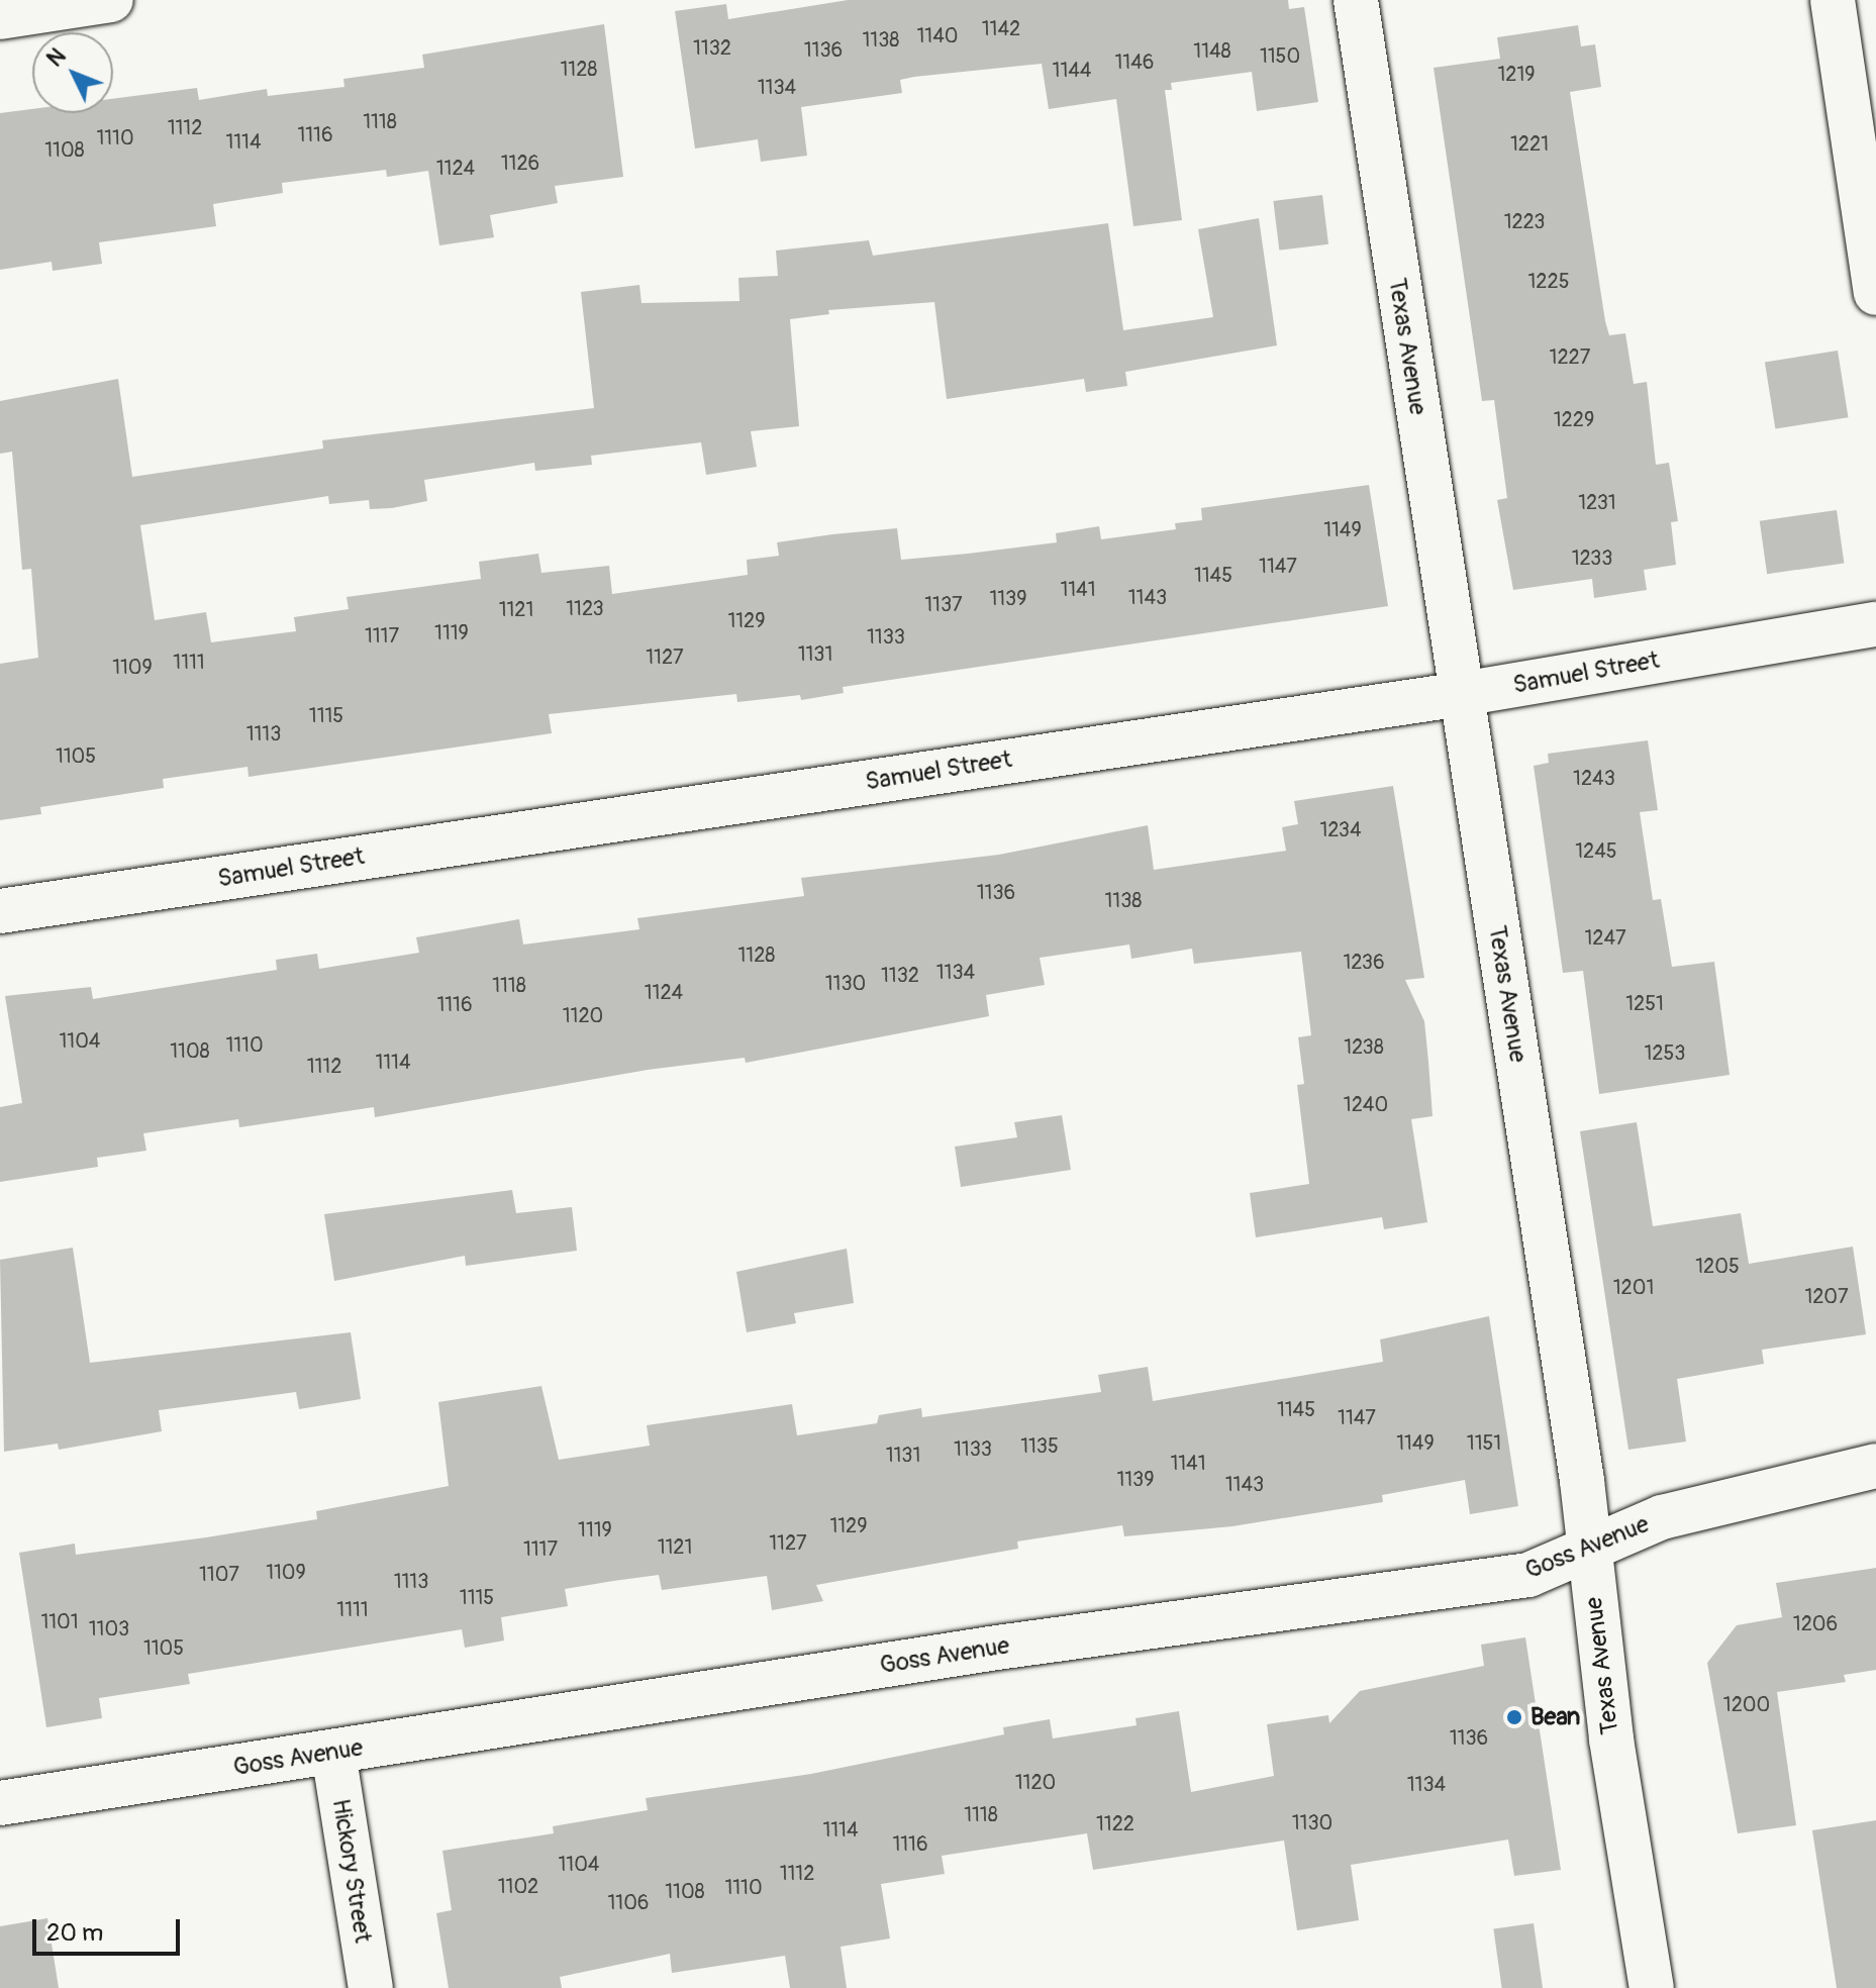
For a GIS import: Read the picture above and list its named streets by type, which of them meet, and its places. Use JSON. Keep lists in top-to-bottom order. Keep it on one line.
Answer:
{"streets":{"street":["Texas Avenue","Samuel Street","Goss Avenue","Hickory Street"]},"crossings":[["Texas Avenue","Samuel Street"],["Texas Avenue","Goss Avenue"],["Goss Avenue","Hickory Street"]],"places":["Bean"],"house_numbers":["1142","1140","1138","1132","1136","1148","1150","1146","1128","1144","1219","1134","1118","1112","1116","1110","1114","1221","1108","1126","1124","1223","1225","1227","1229","1231","1149","1233","1147","1145","1141","1143","1139","1137","1123","1121","1129","1119","1117","1133","1131","1127","1111","1109","1115","1113","1105","1243","1234","1245","1136","1138","1247","1128","1236","1134","1132","1130","1118","1124","1251","1116","1120","1104","1110","1238","1108","1253","1114","1112","1240","1205","1201","1207","1145","1147","1149","1151","1135","1133","1131","1141","1139","1143","1129","1119","1127","1121","1117","1109","1107","1113","1115","1111","1101","1206","1103","1105","1200","1136","1120","1134","1118","1130","1122","1114","1116","1104","1112","1102","1110","1108","1106"],"scale_bar":"20 m","north":"top left"}
